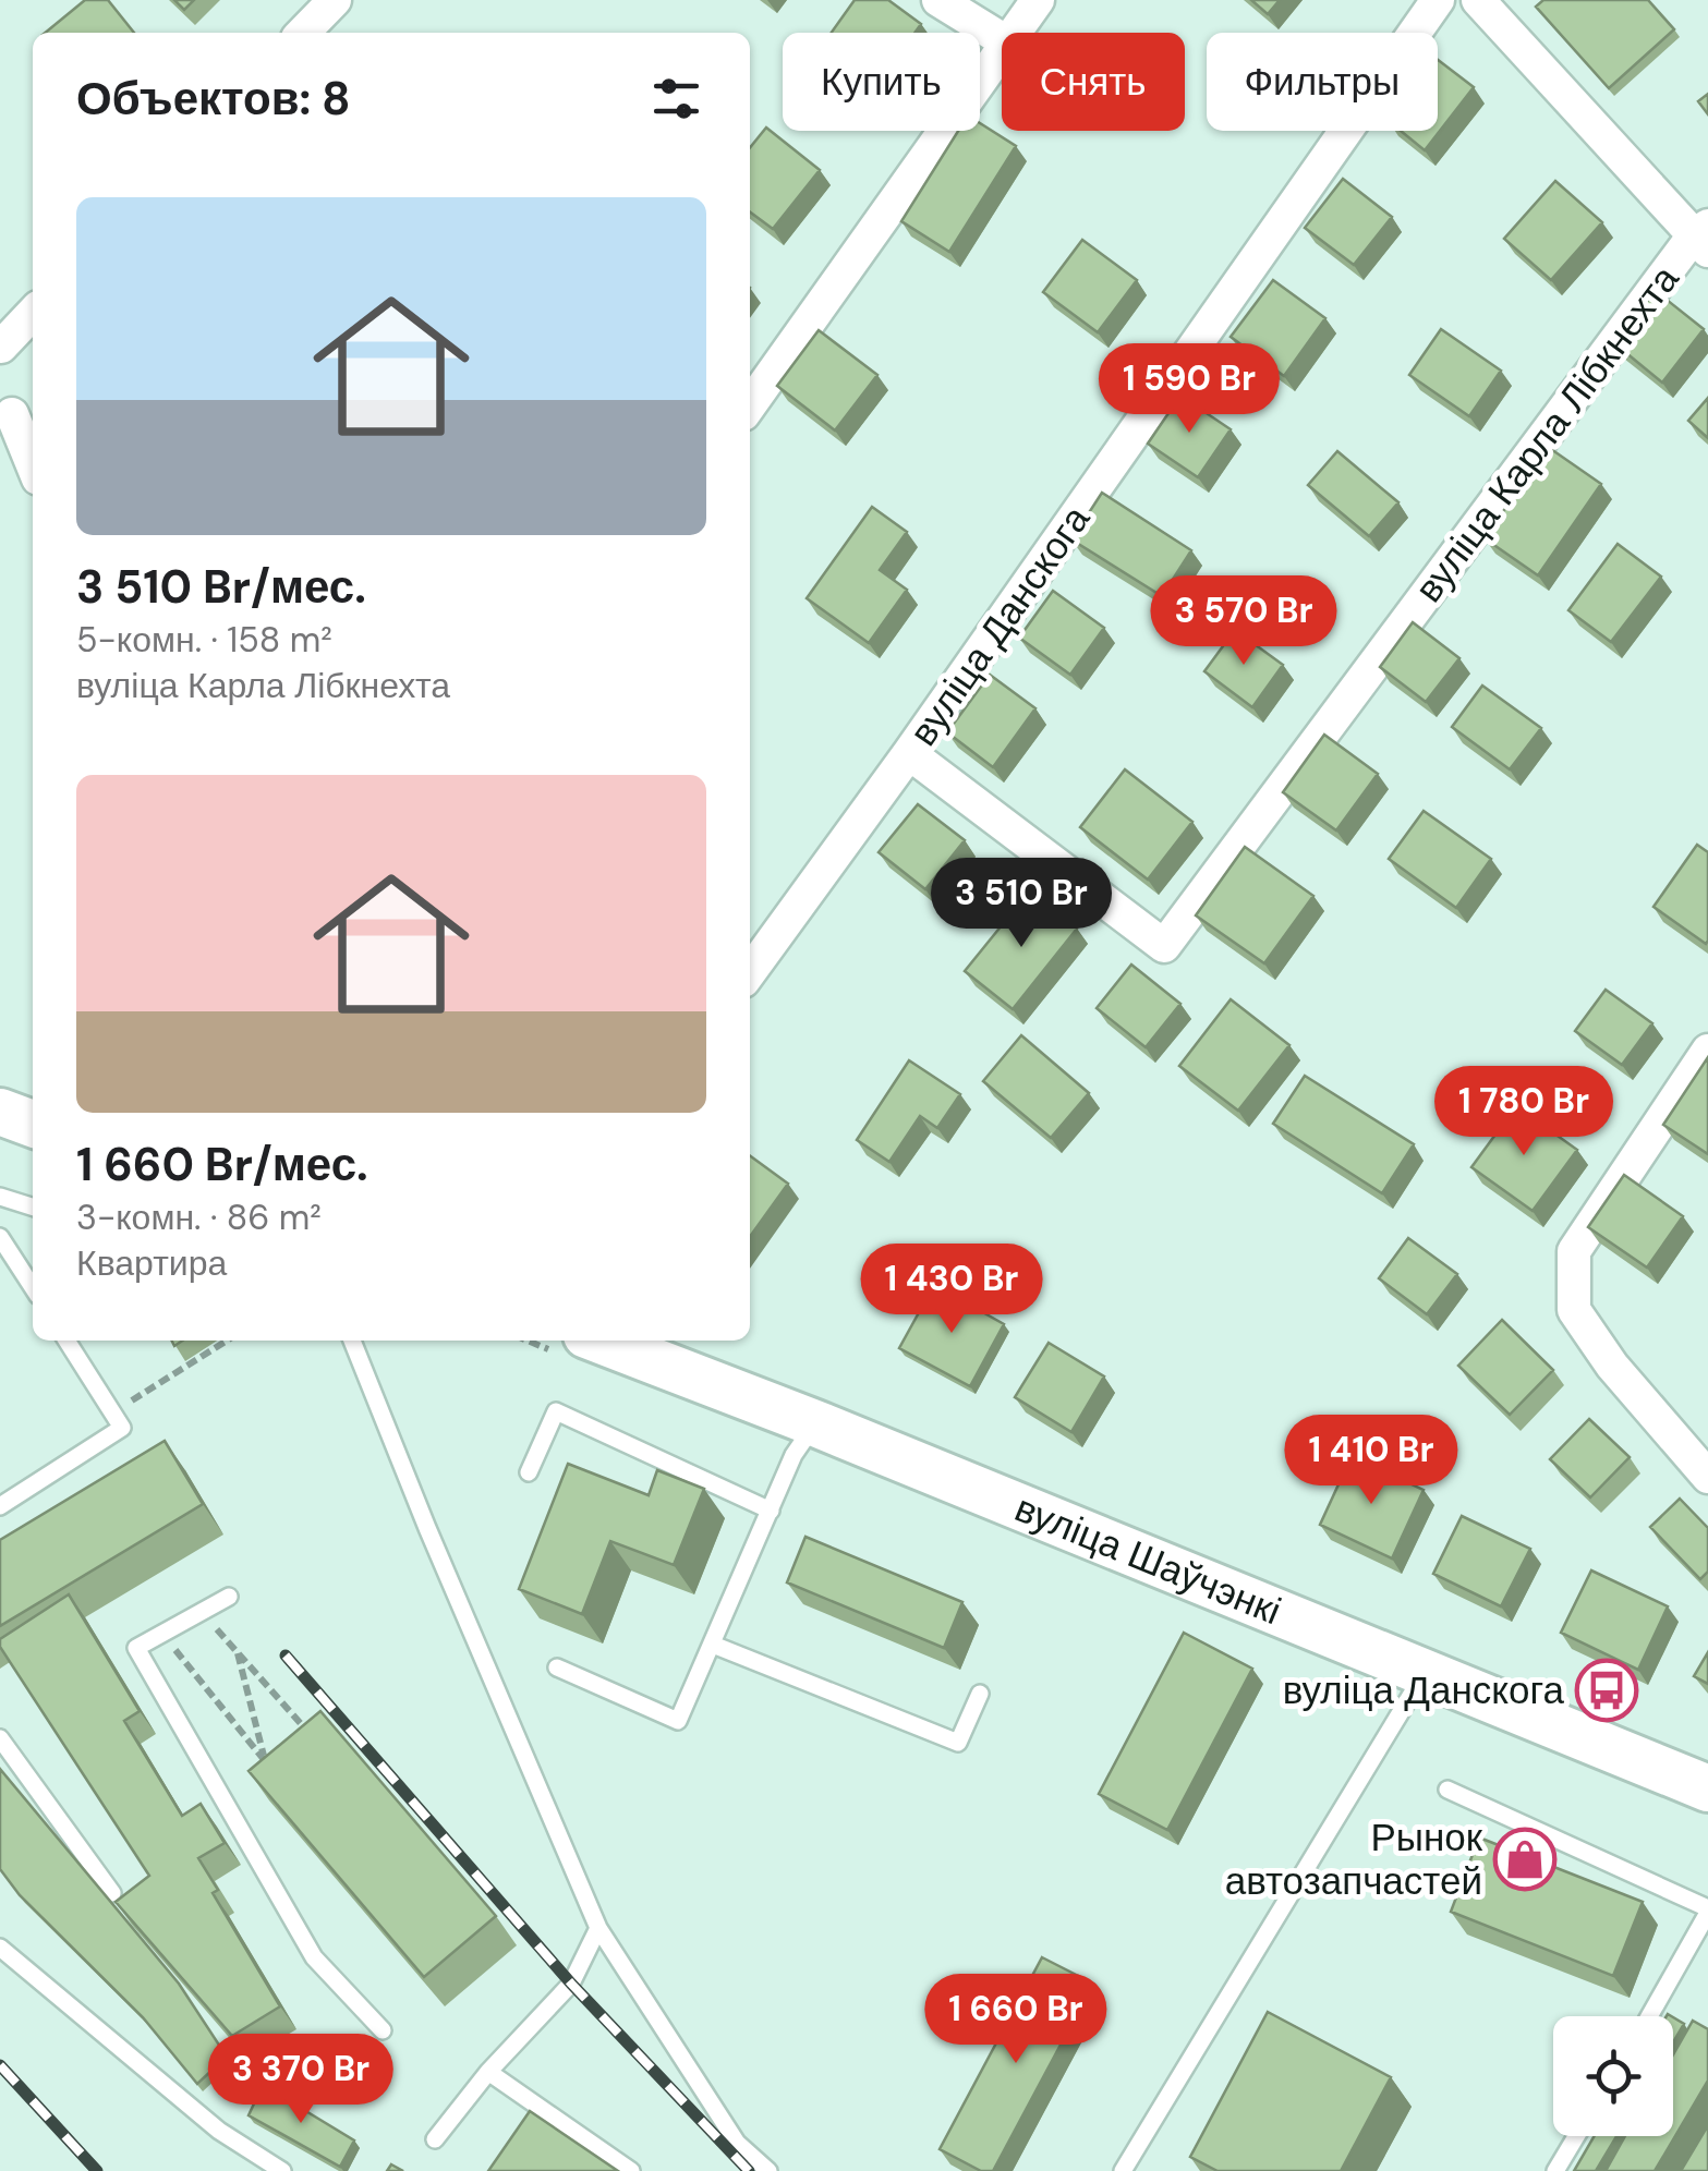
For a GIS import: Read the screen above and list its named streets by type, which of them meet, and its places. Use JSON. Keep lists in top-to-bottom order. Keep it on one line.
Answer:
{"streets":{"main road":["вуліца Шаўчэнкі"],"street":["вуліца Карла Лібкнехта","вуліца Данскога"]},"crossings":[["вуліца Карла Лібкнехта","вуліца Данскога"]],"places":{"bus stop":["вуліца Данскога"],"shop":["Рынок автозапчастей"]},"page":{"chip":["Купить","Снять","Фильтры"],"heading":"Объектов: 8","list":[{"name":"3 510 Br/мес.","note":"5-комн. · 158 m² · вуліца Карла Лібкнехта"},{"name":"1 660 Br/мес.","note":"3-комн. · 86 m² · Квартира"}],"price":["1 590 Br","3 570 Br","3 510 Br","1 780 Br","1 430 Br","1 410 Br","1 660 Br","3 370 Br"]}}
